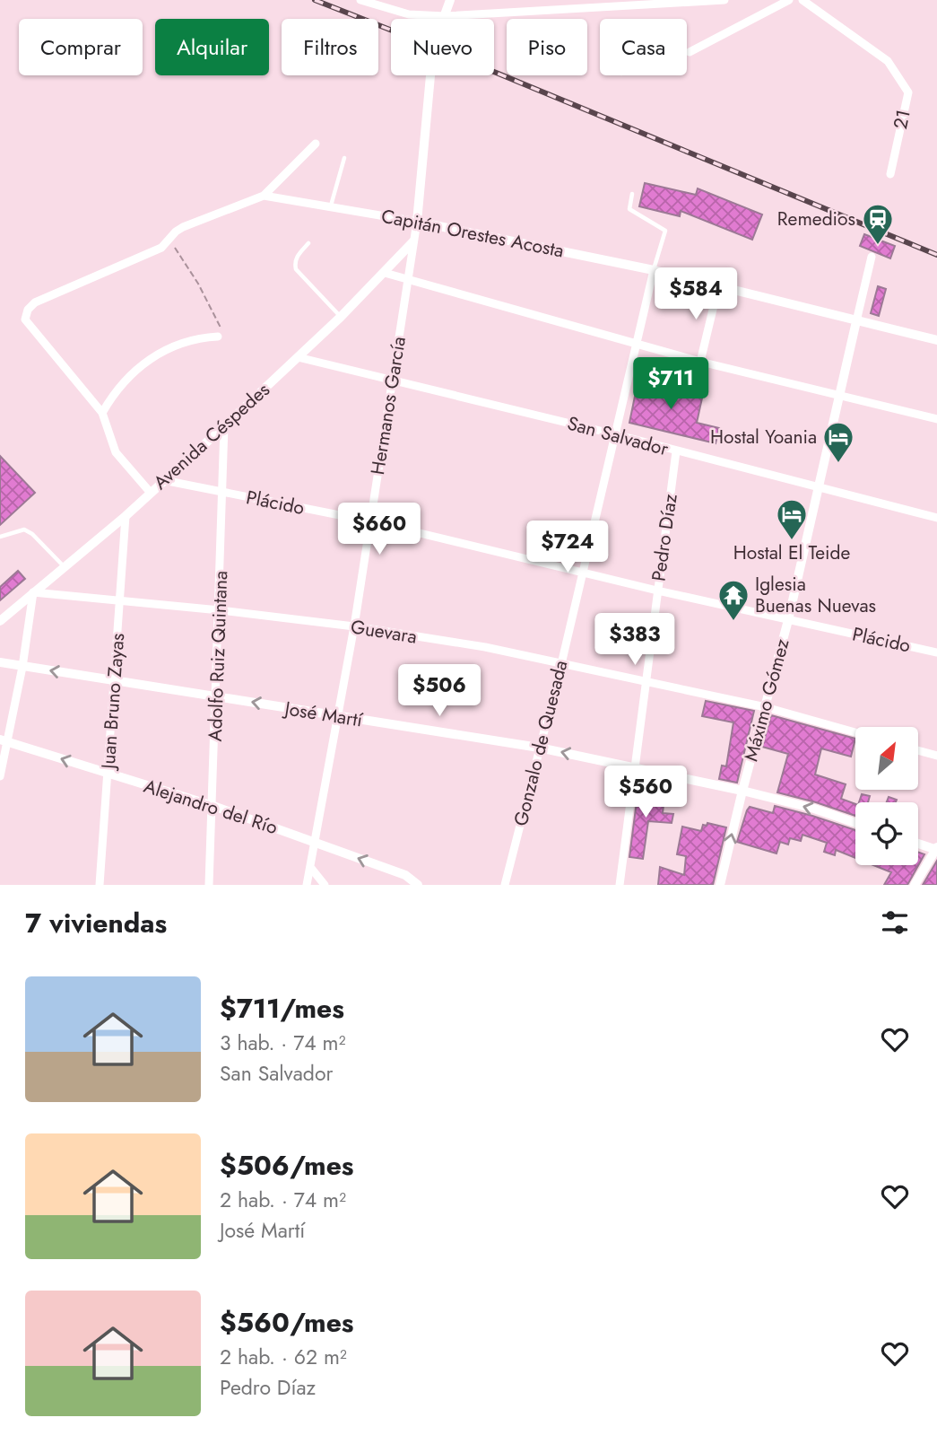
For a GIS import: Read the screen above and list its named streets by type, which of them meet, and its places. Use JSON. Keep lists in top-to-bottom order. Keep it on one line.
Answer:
{"streets":{"street":["21","Capitán Orestes Acosta","Hermanos García","Avenida Céspedes","San Salvador","Plácido","Pedro Díaz","Guevara","Adolfo Ruiz Quintana","Máximo Gómez","Juan Bruno Zayas","José Martí","Gonzalo de Quesada","Alejandro del Río"]},"crossings":[["Capitán Orestes Acosta","Hermanos García"],["Capitán Orestes Acosta","Máximo Gómez"],["Capitán Orestes Acosta","Gonzalo de Quesada"],["Hermanos García","Avenida Céspedes"],["Hermanos García","San Salvador"],["Hermanos García","Plácido"],["Hermanos García","Guevara"],["Hermanos García","José Martí"],["Hermanos García","Alejandro del Río"],["Avenida Céspedes","San Salvador"],["Avenida Céspedes","Plácido"],["Avenida Céspedes","Guevara"],["Avenida Céspedes","Adolfo Ruiz Quintana"],["Avenida Céspedes","Juan Bruno Zayas"],["San Salvador","Pedro Díaz"],["San Salvador","Máximo Gómez"],["San Salvador","Gonzalo de Quesada"],["Plácido","Pedro Díaz"],["Plácido","Adolfo Ruiz Quintana"],["Plácido","Máximo Gómez"],["Plácido","Gonzalo de Quesada"],["Pedro Díaz","Guevara"],["Pedro Díaz","José Martí"],["Guevara","Adolfo Ruiz Quintana"],["Guevara","Máximo Gómez"],["Guevara","Juan Bruno Zayas"],["Guevara","Gonzalo de Quesada"],["Adolfo Ruiz Quintana","José Martí"],["Adolfo Ruiz Quintana","Alejandro del Río"],["Máximo Gómez","José Martí"],["Juan Bruno Zayas","José Martí"],["Juan Bruno Zayas","Alejandro del Río"],["José Martí","Gonzalo de Quesada"]],"one_way":["José Martí","Alejandro del Río"],"places":{"station":["Remedios"],"hotel":["Hostal Yoania","Hostal El Teide"],"temple":["Iglesia Buenas Nuevas"]},"north":"top right","page":{"chip":["Comprar","Alquilar","Filtros","Nuevo","Piso","Casa"],"price":["$584","$711","$660","$724","$383","$506","$560"],"heading":"7 viviendas","list":[{"name":"$711/mes","note":"3 hab. · 74 m² · San Salvador"},{"name":"$506/mes","note":"2 hab. · 74 m² · José Martí"},{"name":"$560/mes","note":"2 hab. · 62 m² · Pedro Díaz"}]}}
